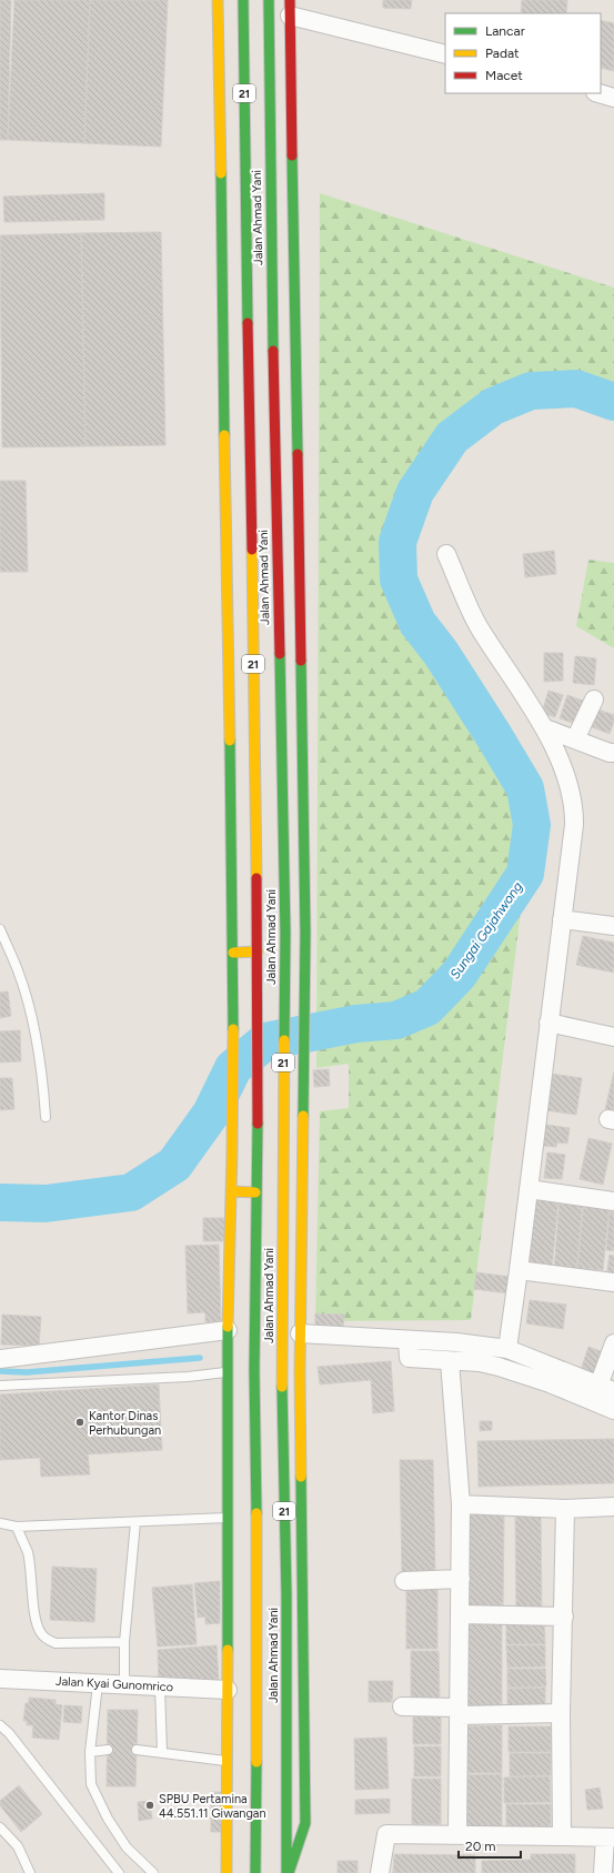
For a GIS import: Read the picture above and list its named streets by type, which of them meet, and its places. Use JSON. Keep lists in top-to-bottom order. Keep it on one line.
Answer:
{"streets":{"main road":["21","Jalan Ahmad Yani"],"street":["Jalan Kyai Gunomrico"]},"water":["Sungai Gajahwong"],"places":["Kantor Dinas Perhubungan","SPBU Pertamina 44.551.11 Giwangan"],"legend":["Lancar","Padat","Macet"],"scale_bar":"20 m"}
